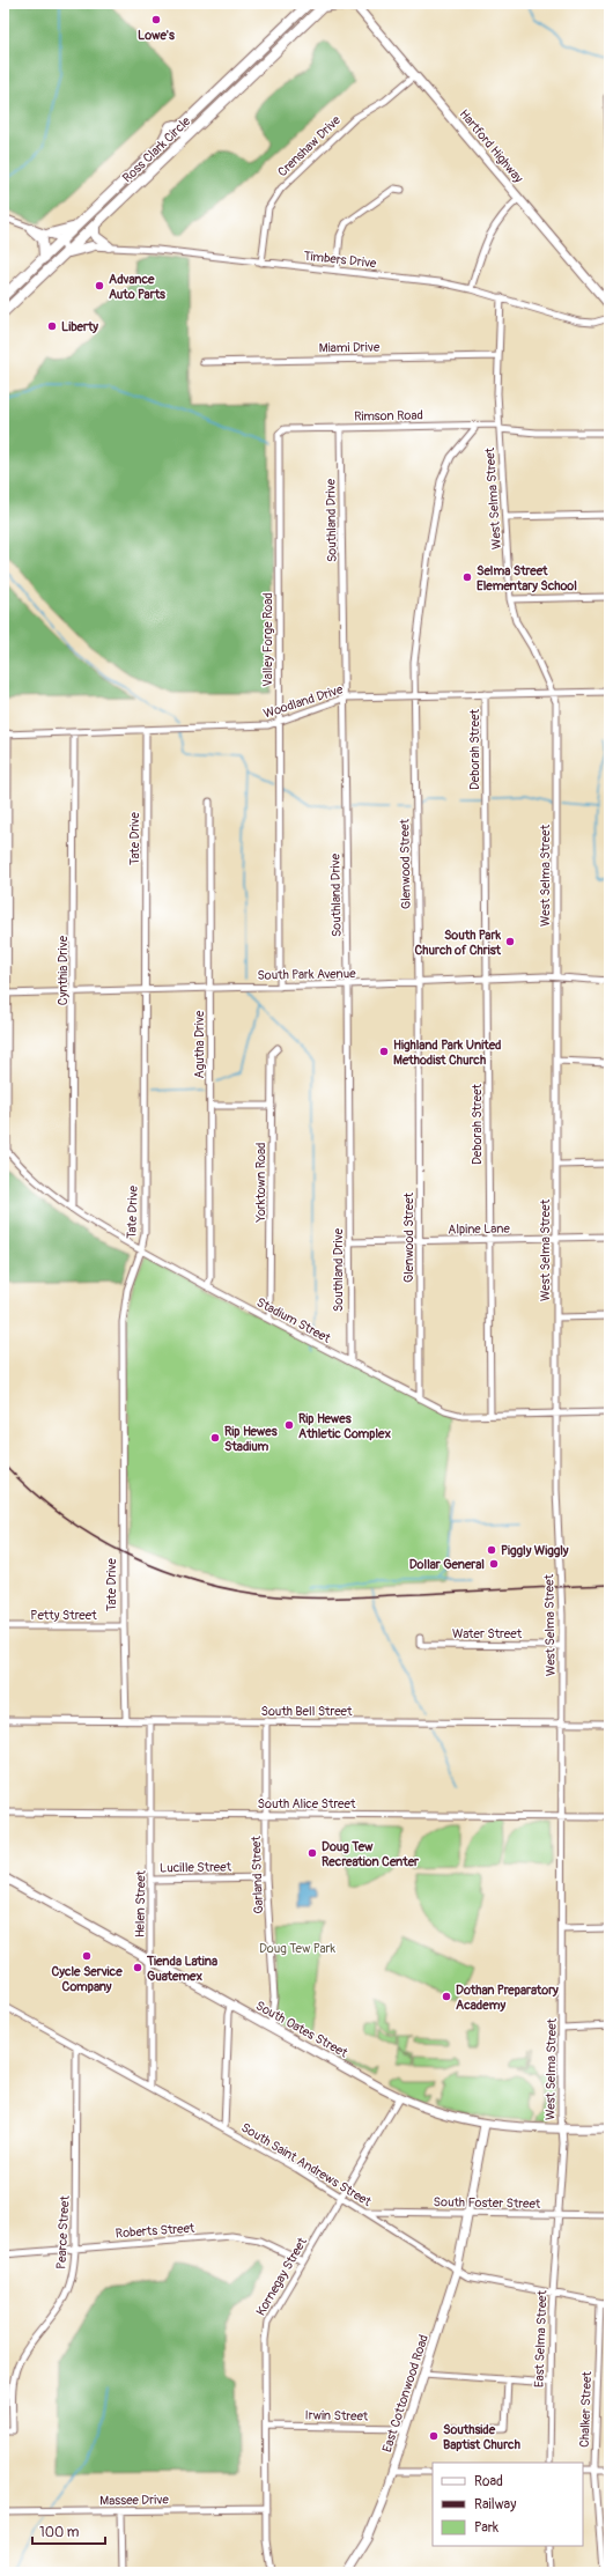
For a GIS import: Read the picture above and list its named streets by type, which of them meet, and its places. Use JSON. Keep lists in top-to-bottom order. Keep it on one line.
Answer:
{"streets":{"highway":["Ross Clark Circle"],"main road":["Hartford Highway","South Oates Street","East Cottonwood Road"],"street":["Crenshaw Drive","Timbers Drive","Miami Drive","Rimson Road","West Selma Street","Southland Drive","Valley Forge Road","Woodland Drive","Deborah Street","Tate Drive","Glenwood Street","Cynthia Drive","South Park Avenue","Agutha Drive","Yorktown Road","Alpine Lane","Stadium Street","Petty Street","Water Street","South Bell Street","South Alice Street","Lucille Street","Garland Street","Helen Street","South Saint Andrews Street","South Foster Street","Roberts Street","Pearce Street","Kornegay Street","East Selma Street","Chalker Street","Irwin Street","Massee Drive"]},"crossings":[["Crenshaw Drive","Hartford Highway"],["Crenshaw Drive","Timbers Drive"],["Ross Clark Circle","Timbers Drive"],["Timbers Drive","West Selma Street"],["Miami Drive","West Selma Street"],["Rimson Road","West Selma Street"],["Rimson Road","Southland Drive"],["Rimson Road","Valley Forge Road"],["Rimson Road","Glenwood Street"],["West Selma Street","Woodland Drive"],["West Selma Street","South Park Avenue"],["West Selma Street","Alpine Lane"],["West Selma Street","Stadium Street"],["West Selma Street","Water Street"],["West Selma Street","South Bell Street"],["West Selma Street","South Alice Street"],["West Selma Street","South Oates Street"],["West Selma Street","South Foster Street"],["West Selma Street","East Selma Street"],["Southland Drive","Woodland Drive"],["Southland Drive","South Park Avenue"],["Southland Drive","Alpine Lane"],["Southland Drive","Stadium Street"],["Valley Forge Road","Woodland Drive"],["Valley Forge Road","South Park Avenue"],["Woodland Drive","Deborah Street"],["Woodland Drive","Tate Drive"],["Woodland Drive","Glenwood Street"],["Woodland Drive","Cynthia Drive"],["Deborah Street","South Park Avenue"],["Deborah Street","Alpine Lane"],["Deborah Street","Stadium Street"],["Tate Drive","South Park Avenue"],["Tate Drive","Stadium Street"],["Tate Drive","Petty Street"],["Tate Drive","South Bell Street"],["Glenwood Street","South Park Avenue"],["Glenwood Street","Alpine Lane"],["Glenwood Street","Stadium Street"],["Cynthia Drive","South Park Avenue"],["Cynthia Drive","Stadium Street"],["South Park Avenue","Agutha Drive"],["Agutha Drive","Stadium Street"],["Yorktown Road","Stadium Street"],["South Bell Street","Garland Street"],["South Bell Street","Helen Street"],["South Alice Street","Garland Street"],["South Alice Street","Helen Street"],["Lucille Street","Garland Street"],["Lucille Street","Helen Street"],["Garland Street","South Oates Street"],["Helen Street","South Oates Street"],["Helen Street","South Saint Andrews Street"],["South Oates Street","Kornegay Street"],["South Oates Street","East Cottonwood Road"],["South Saint Andrews Street","South Foster Street"],["South Saint Andrews Street","Pearce Street"],["South Saint Andrews Street","Kornegay Street"],["South Saint Andrews Street","East Selma Street"],["South Saint Andrews Street","East Cottonwood Road"],["South Saint Andrews Street","Chalker Street"],["South Foster Street","East Selma Street"],["South Foster Street","East Cottonwood Road"],["Roberts Street","Pearce Street"],["Roberts Street","Kornegay Street"],["Kornegay Street","Irwin Street"],["Kornegay Street","Massee Drive"],["East Cottonwood Road","Irwin Street"]],"parks":["Doug Tew Park"],"places":["Lowe's","Advance Auto Parts","Liberty","Selma Street Elementary School","South Park Church of Christ","Highland Park United Methodist Church","Rip Hewes Athletic Complex","Rip Hewes Stadium","Piggly Wiggly","Dollar General","Doug Tew Recreation Center","Cycle Service Company","Tienda Latina Guatemex","Dothan Preparatory Academy","Southside Baptist Church"],"legend":["Road","Railway","Park"],"scale_bar":"100 m"}
